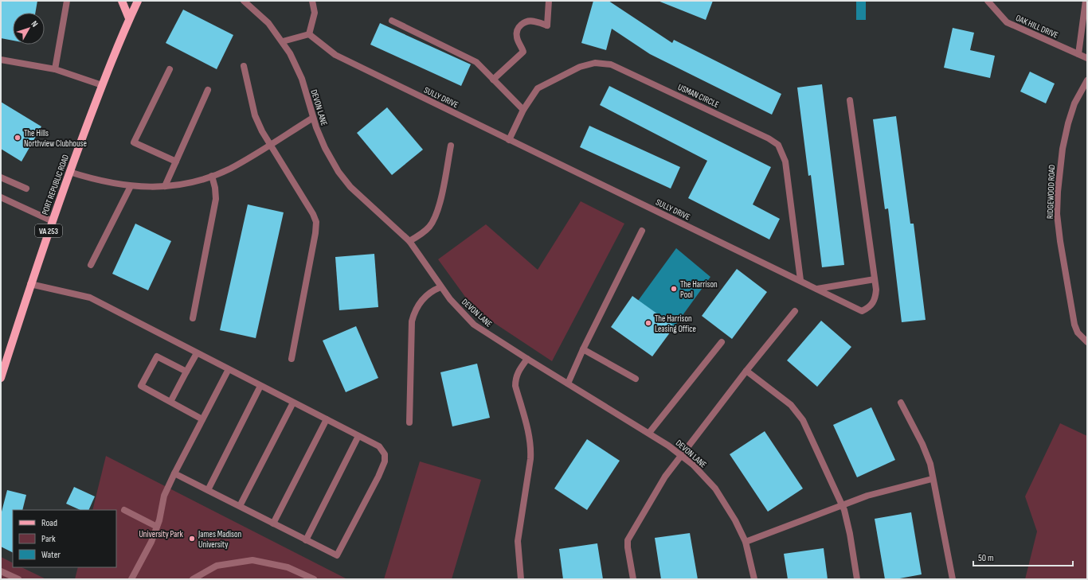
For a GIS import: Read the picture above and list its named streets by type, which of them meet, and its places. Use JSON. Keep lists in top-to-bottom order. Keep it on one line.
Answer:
{"streets":{"main road":["PORT REPUBLIC ROAD","VA 253"],"street":["OAK HILL DRIVE","USMAN CIRCLE","SULLY DRIVE","DEVON LANE","RIDGEWOOD ROAD"]},"crossings":[["USMAN CIRCLE","SULLY DRIVE"]],"parks":["University Park"],"places":["The Hills Northview Clubhouse","The Harrison Pool","The Harrison Leasing Office","James Madison University"],"legend":["Road","Park","Water"],"scale_bar":"50 m","north":"top right"}
